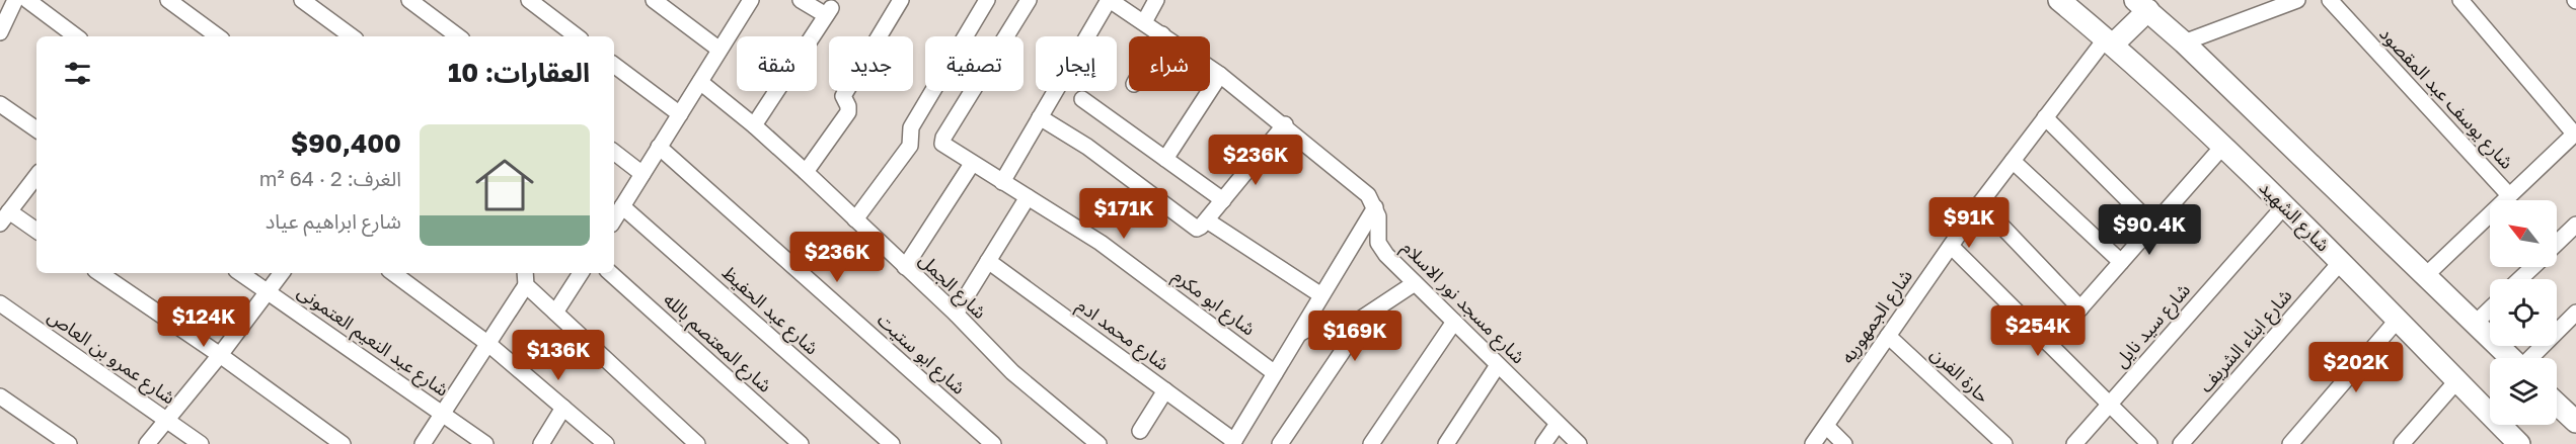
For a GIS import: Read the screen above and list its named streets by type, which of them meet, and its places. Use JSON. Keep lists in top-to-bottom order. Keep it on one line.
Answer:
{"streets":{"street":["شارع يوسف عبد المقصود","شارع الشهيد","شارع الجمل","شارع ابو مكرم","شارع مسجد نور الاسلام","شارع عبد الحفيظ","شارع الجمهوريه","شارع سيد نايل","شارع محمد ادم","شارع عبد النعيم العتمونى","شارع ابناء الشريف","شارع المعتصم بالله","شارع ابو ستيت","شارع عمرو بن العاص","حارة الفرن"]},"crossings":[["شارع الشهيد","شارع الجمهوريه"],["شارع الشهيد","شارع سيد نايل"],["شارع الشهيد","شارع ابناء الشريف"],["شارع الجمهوريه","حارة الفرن"]],"north":"top left","page":{"chip":["شراء","إيجار","تصفية","جديد","شقة"],"heading":"العقارات: 10","list":[{"name":"$90,400","note":"الغرف: 2 · 64 m² · شارع ابراهيم عياد"}],"price":["$236K","$171K","$91K","$90.4K","$236K","$124K","$254K","$169K","$136K","$202K"]}}
